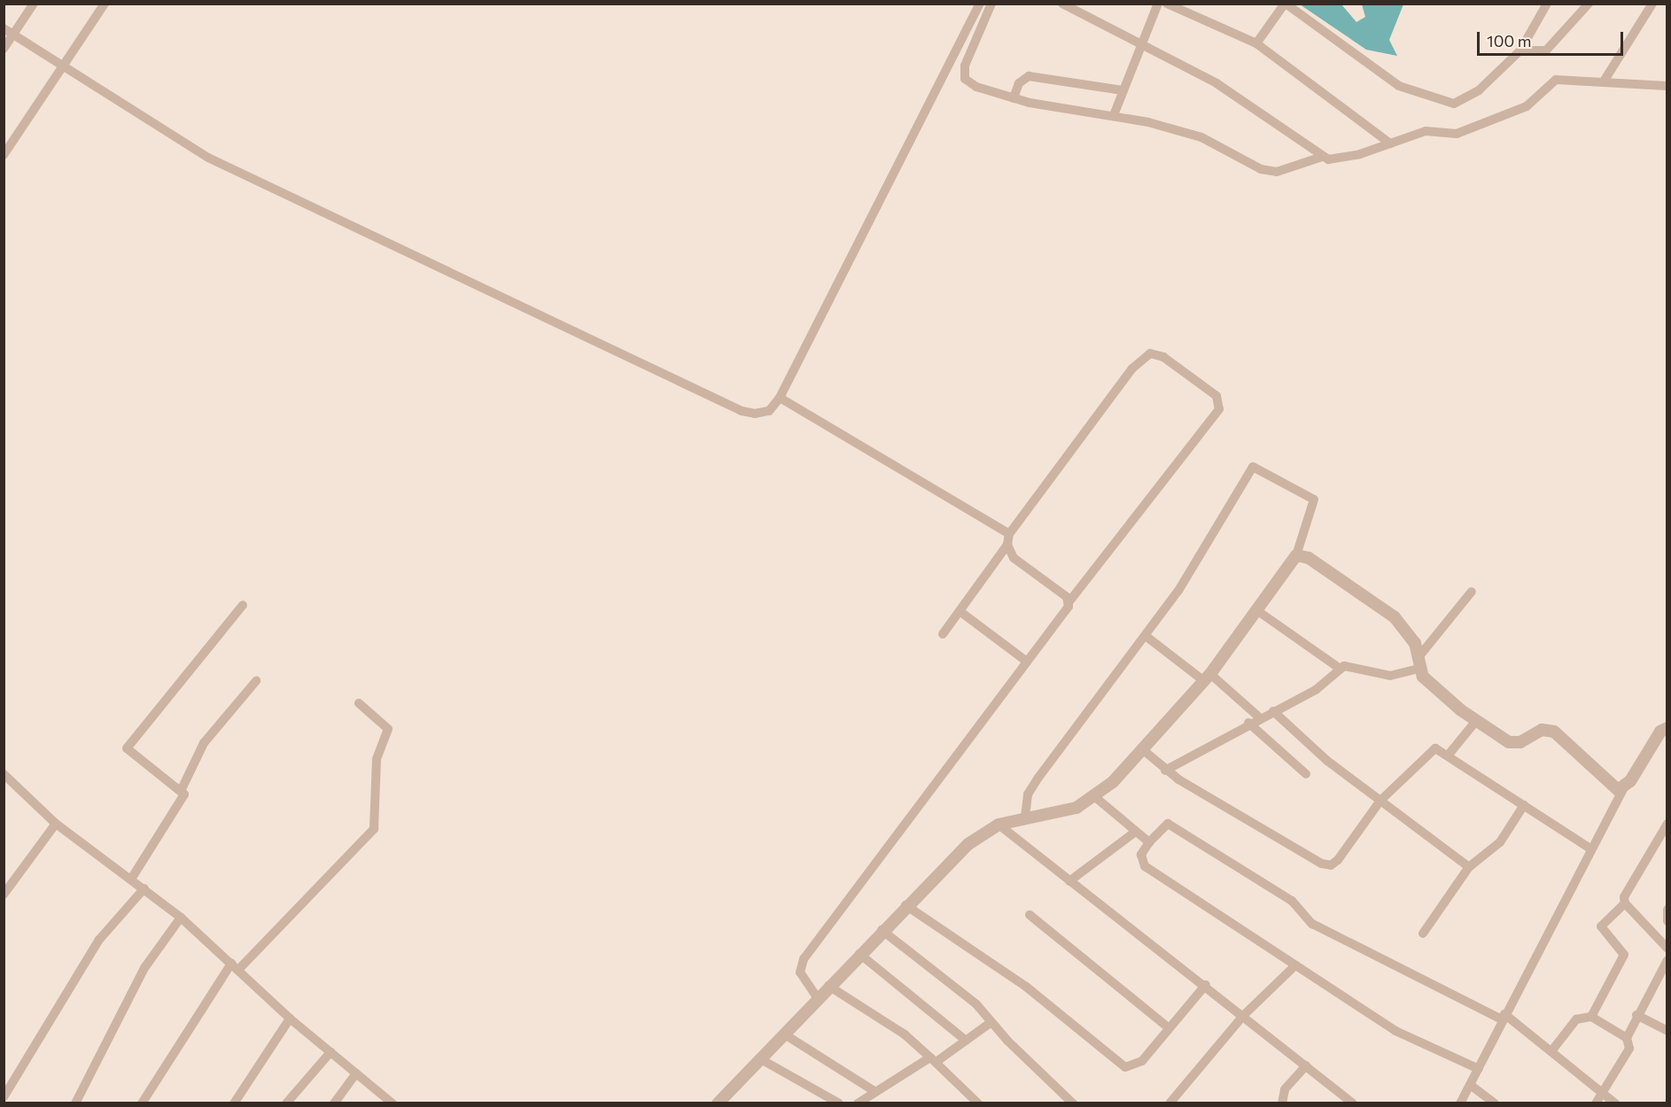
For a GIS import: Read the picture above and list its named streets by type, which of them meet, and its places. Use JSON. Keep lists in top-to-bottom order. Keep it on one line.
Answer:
{"scale_bar":"100 m"}
